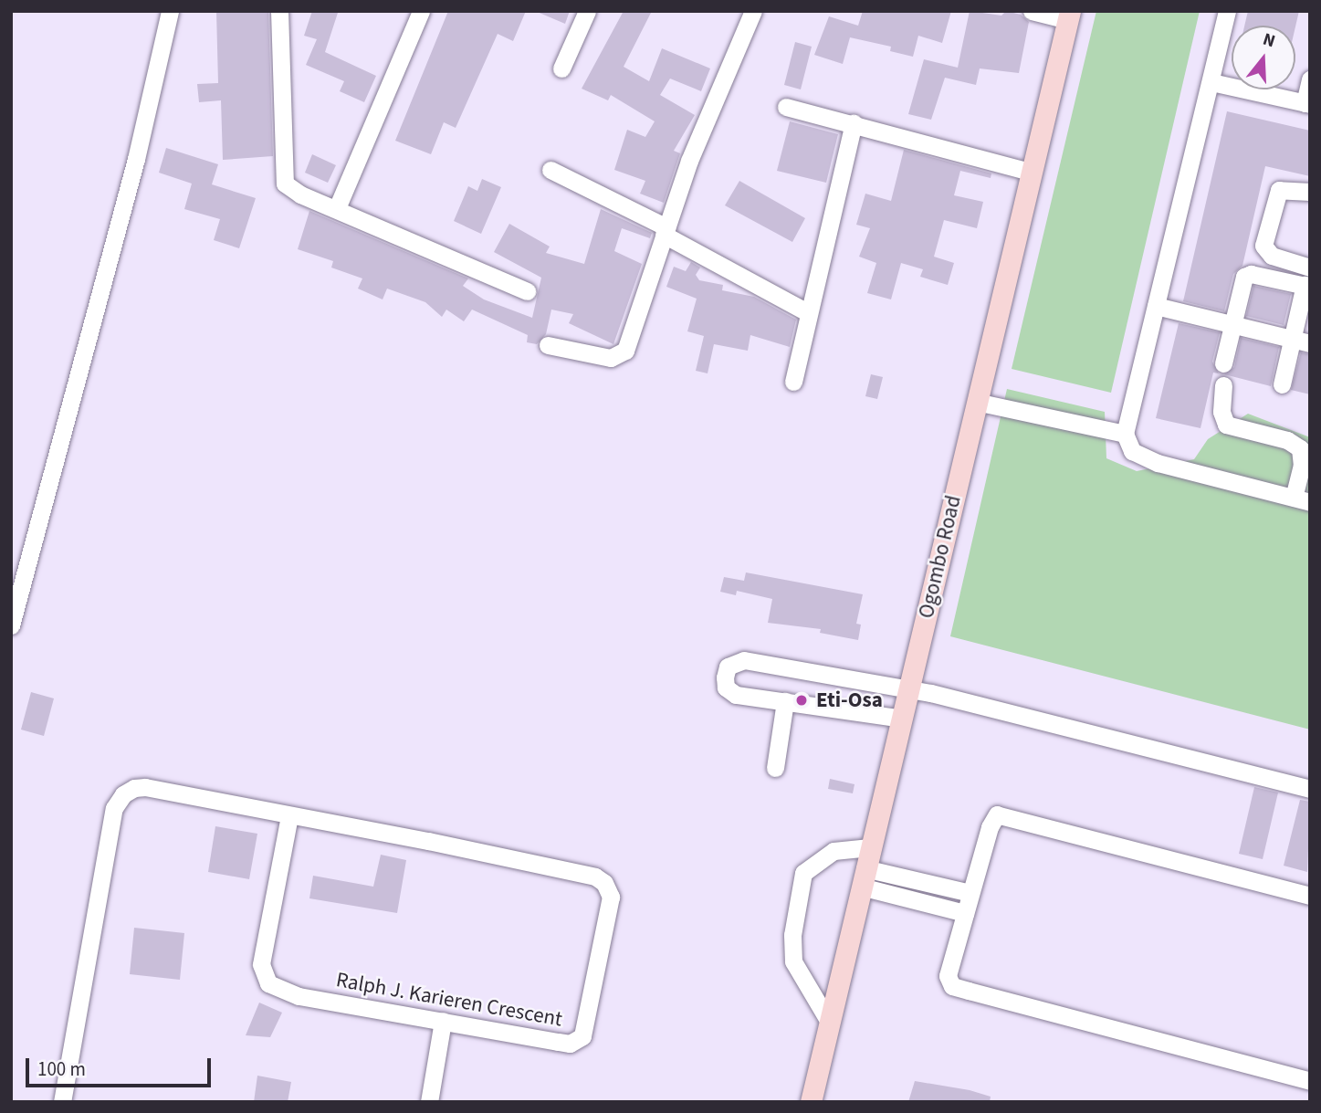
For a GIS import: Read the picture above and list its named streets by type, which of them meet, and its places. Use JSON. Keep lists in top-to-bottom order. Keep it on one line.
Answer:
{"streets":{"main road":["Ogombo Road"],"street":["Ralph J. Karieren Crescent"]},"places":["Eti-Osa"],"scale_bar":"100 m","north":"top"}
